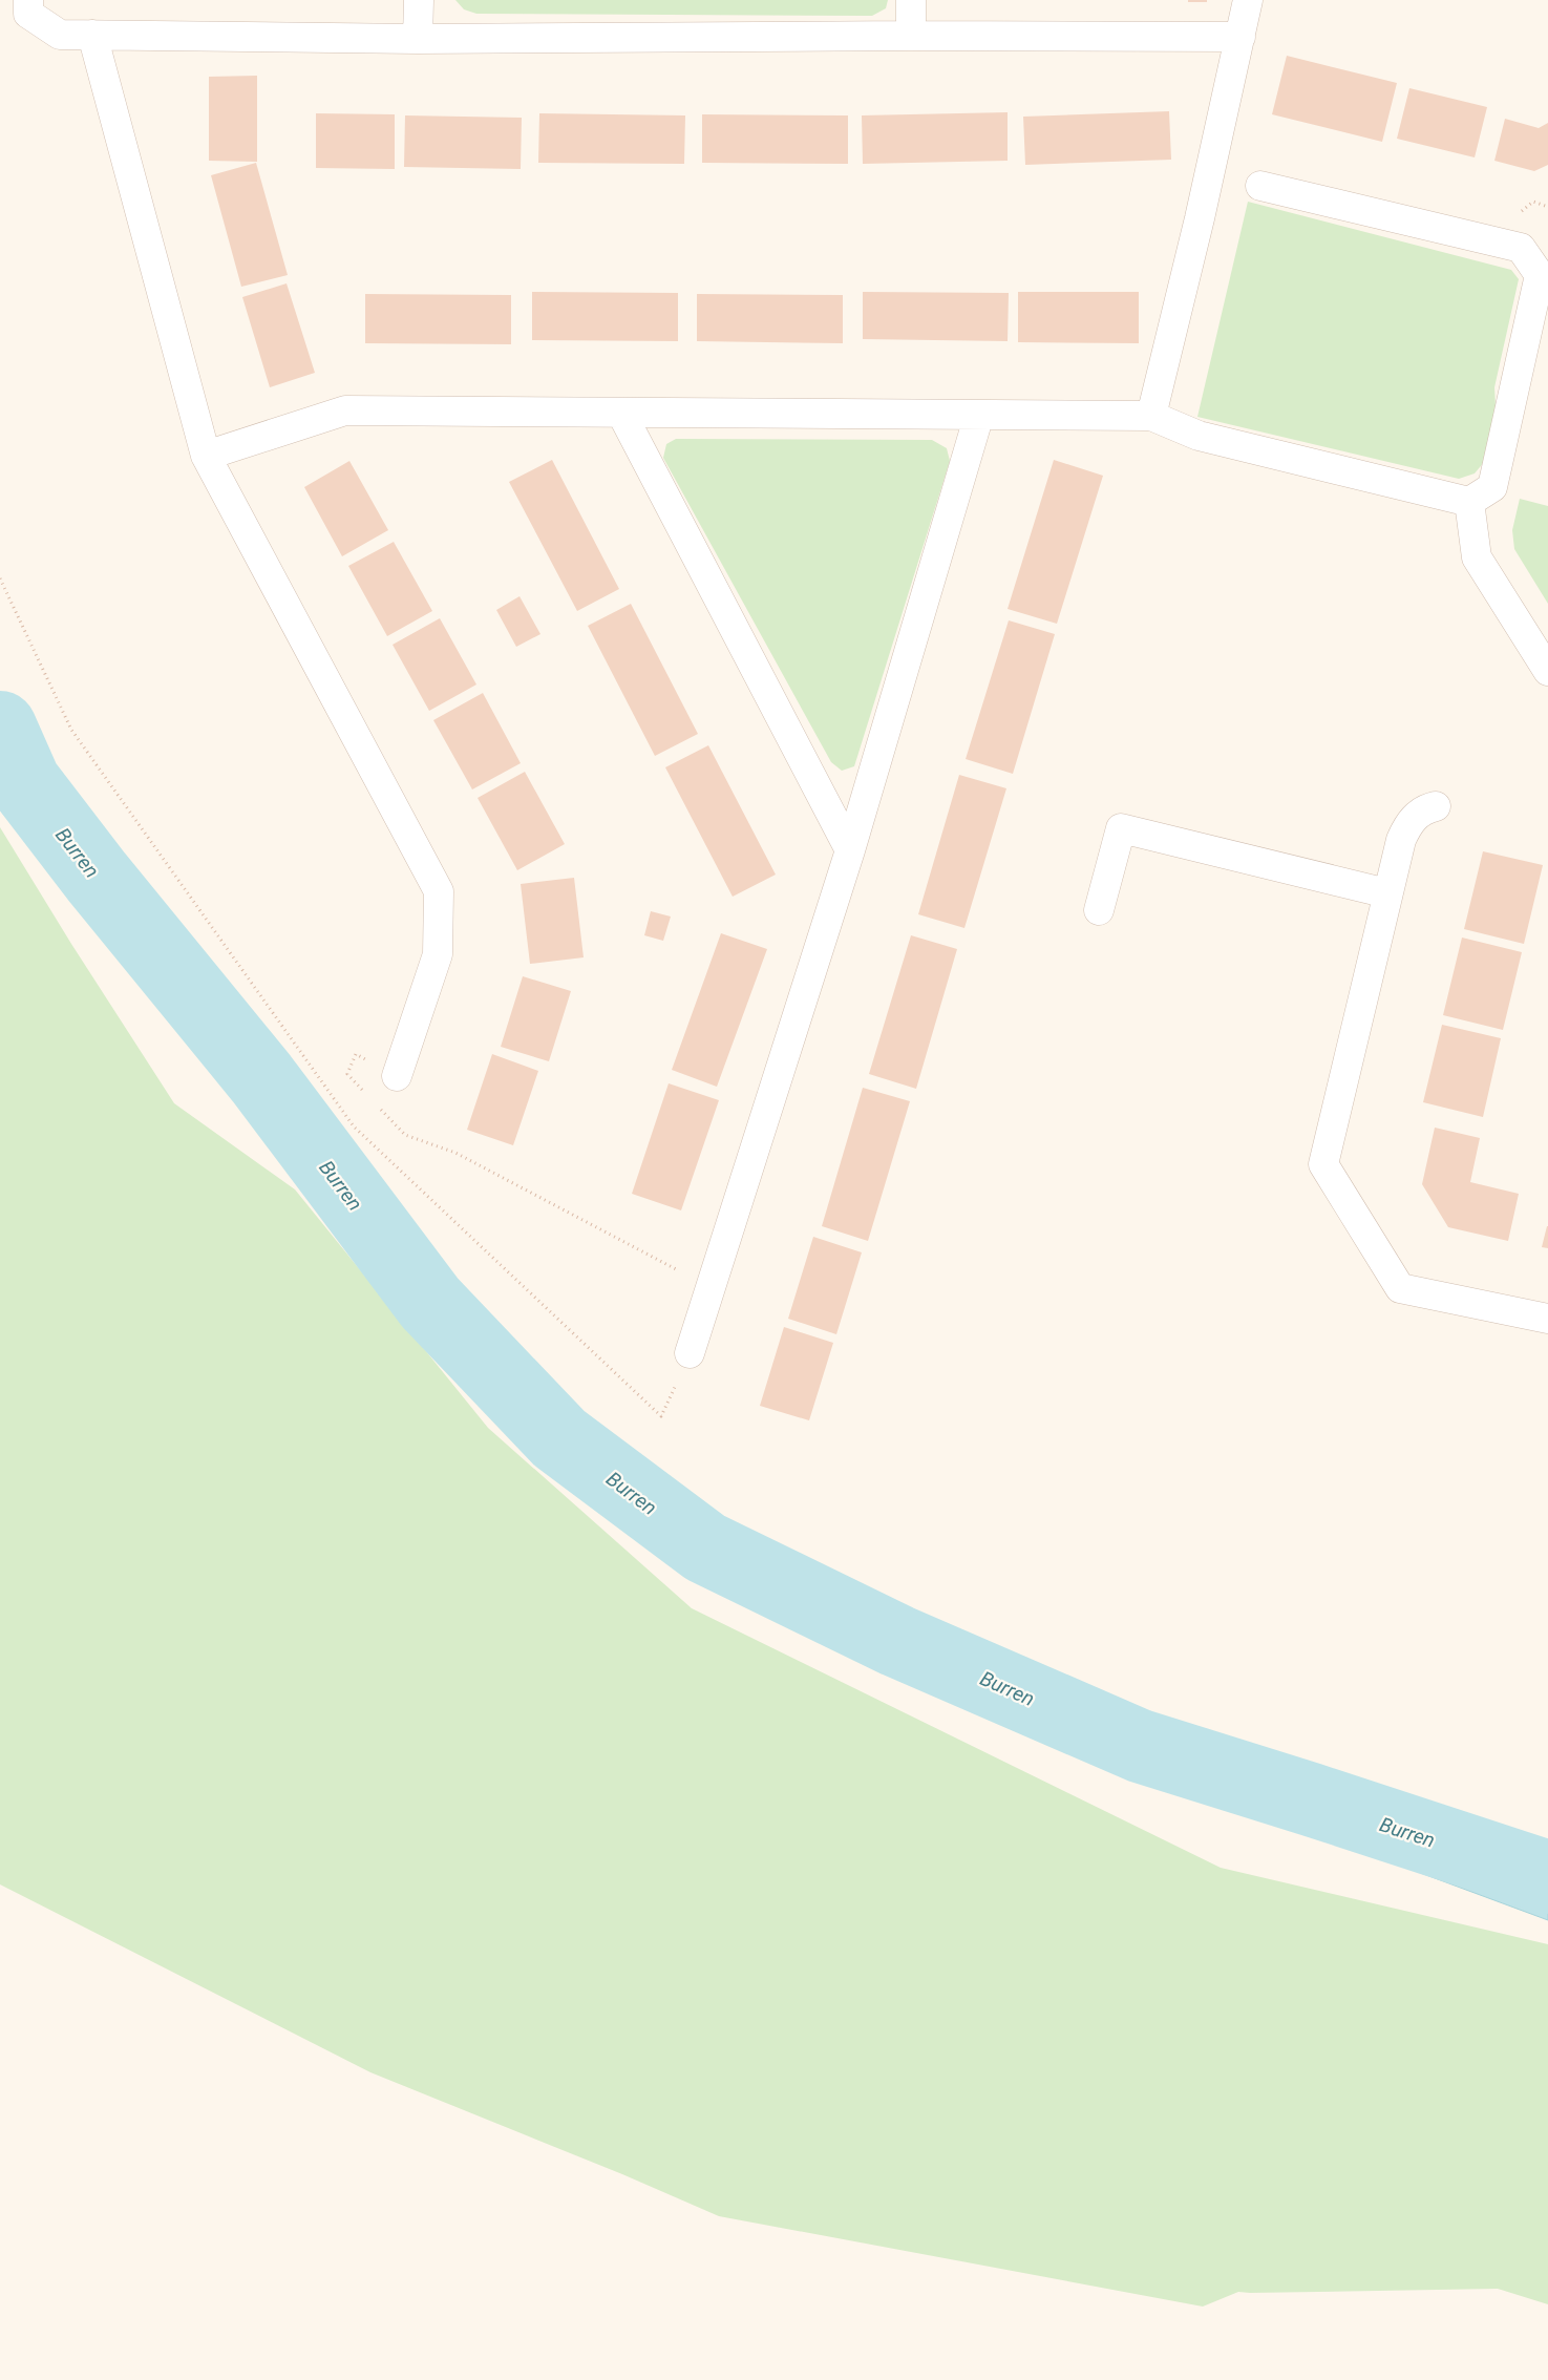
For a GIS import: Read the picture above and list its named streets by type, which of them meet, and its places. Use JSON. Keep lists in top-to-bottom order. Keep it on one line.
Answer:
{"water":["Burren"]}
